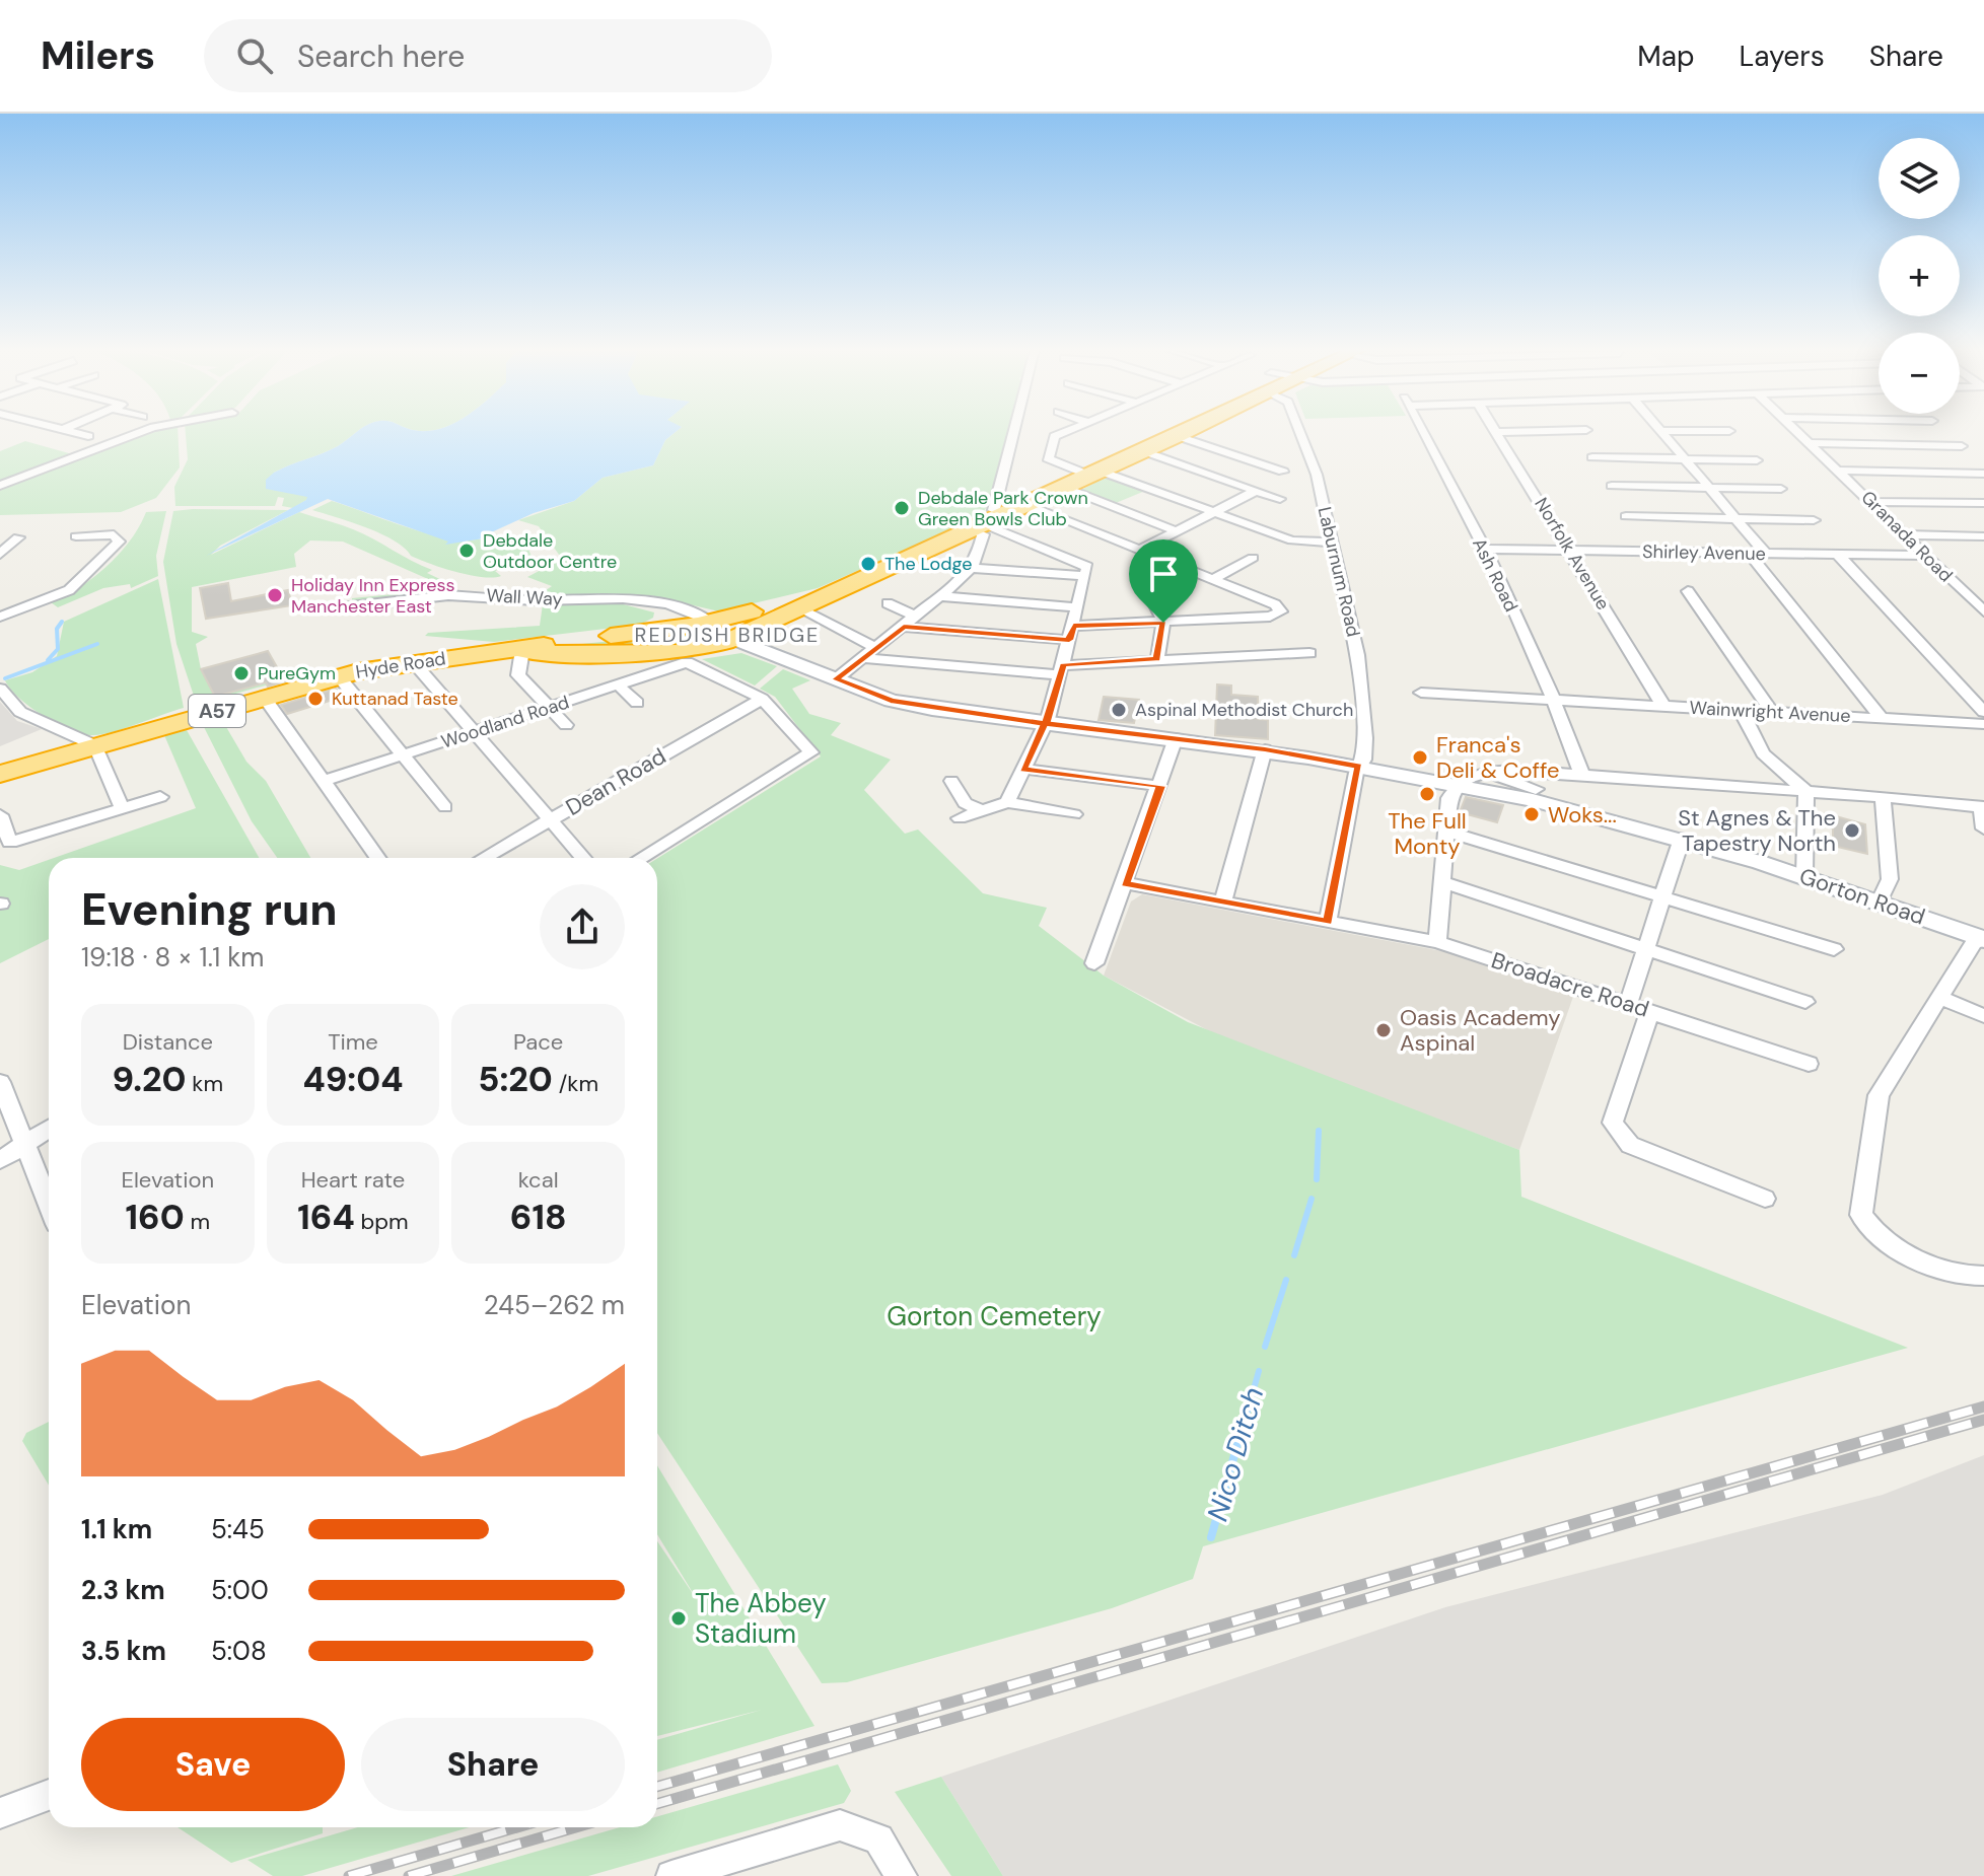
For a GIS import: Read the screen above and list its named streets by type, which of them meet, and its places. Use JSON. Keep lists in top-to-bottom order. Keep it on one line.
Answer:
{"streets":{"highway":["Hyde Road","A57"],"main road":["Gorton Road"],"street":["Granada Road","Shirley Avenue","Norfolk Avenue","Laburnum Road","Ash Road","Wall Way","Wainwright Avenue","Woodland Road","Dean Road","Broadacre Road"]},"crossings":[["Granada Road","Shirley Avenue"],["Shirley Avenue","Norfolk Avenue"],["Shirley Avenue","Ash Road"],["Norfolk Avenue","Wainwright Avenue"],["Laburnum Road","Gorton Road"],["Laburnum Road","Broadacre Road"],["Ash Road","Wainwright Avenue"],["Wall Way","Hyde Road"],["Hyde Road","A57"],["Hyde Road","Woodland Road"],["Hyde Road","Gorton Road"],["A57","Woodland Road"],["A57","Gorton Road"],["Woodland Road","Gorton Road"]],"districts":["REDDISH BRIDGE"],"water":["Nico Ditch"],"parks":["Gorton Cemetery"],"places":["Debdale Park Crown Green Bowls Club","Debdale Outdoor Centre","The Lodge","Holiday Inn Express Manchester East","PureGym","Kuttanad Taste","Aspinal Methodist Church","Franca's Deli & Coffe","The Full Monty","Woks...","St Agnes & The Tapestry North","Oasis Academy Aspinal","The Abbey Stadium"],"page":{"header":"Milers","search":"Search here","nav":["Map","Layers","Share"],"map_buttons":["+","−"],"heading":["Evening run","19:18 · 8 × 1.1 km"],"stats":[["Distance","9.20 km"],["Time","49:04"],["Pace","5:20 /km"],["Elevation","160 m"],["Heart rate","164 bpm"],["kcal","618"]],"chart":["Elevation","245–262 m"],"list":[{"name":"1.1 km","note":"5:45"},{"name":"2.3 km","note":"5:00"},{"name":"3.5 km","note":"5:08"}],"buttons":["Save","Share"]}}
